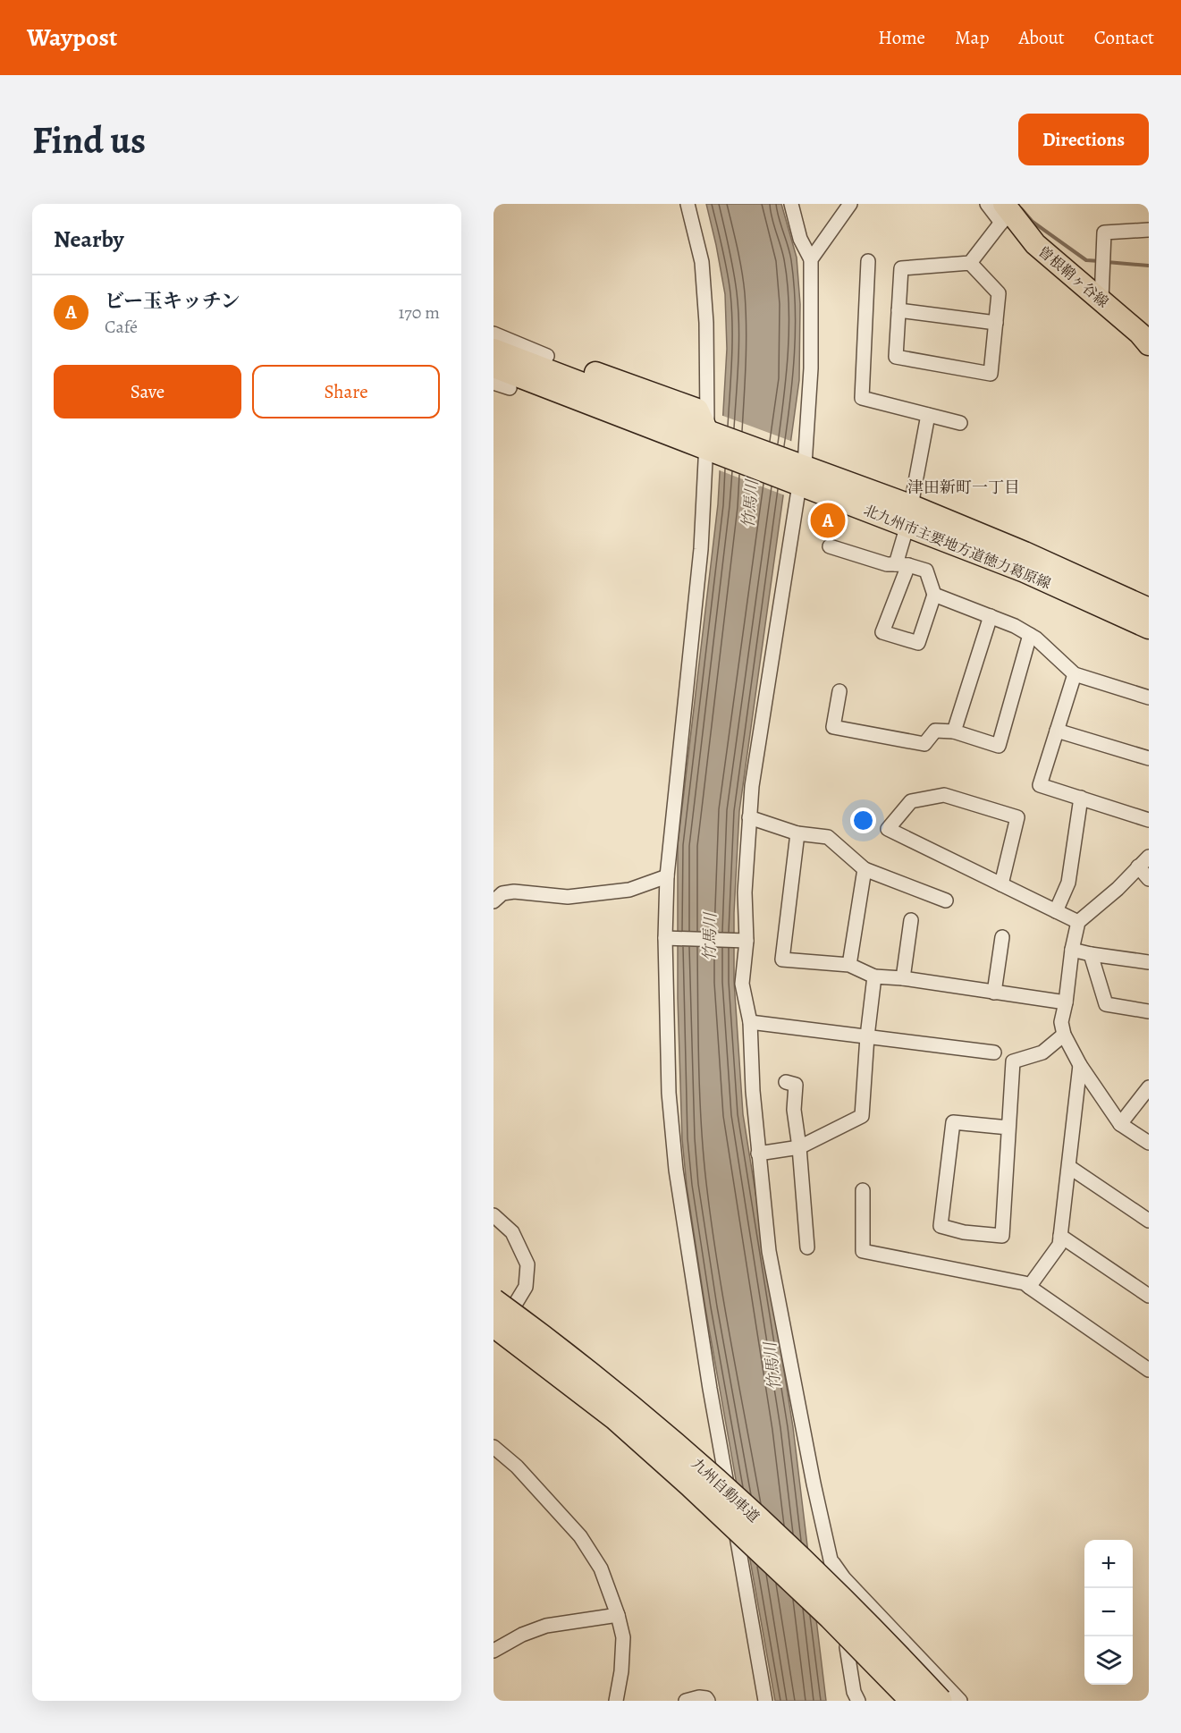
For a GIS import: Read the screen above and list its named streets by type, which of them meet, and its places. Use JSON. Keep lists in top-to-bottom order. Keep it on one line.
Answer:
{"streets":{"highway":["九州自動車道"],"main road":["曽根鞘ヶ谷線","北九州市主要地方道徳力葛原線"]},"districts":["津田新町一丁目"],"water":["竹馬川"],"page":{"header":"Waypost","nav":["Home","Map","About","Contact"],"buttons":["Directions",["Save","Share"]],"title":"Find us","heading":"Nearby","list":[{"mark":"A","name":"ビー玉キッチン","note":"Café","value":"170 m"}],"pins":"A","map_buttons":["+","−"]}}
